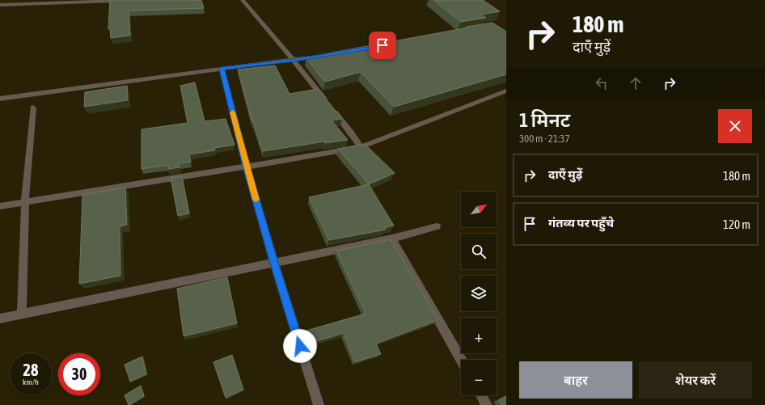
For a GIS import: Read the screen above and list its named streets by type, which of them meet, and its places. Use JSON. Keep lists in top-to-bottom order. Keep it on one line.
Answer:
{"north":"top right","page":{"turn":["180 m","दाएँ मुड़ें"],"heading":["1 मिनट","300 m · 21:37"],"list":[{"name":"दाएँ मुड़ें","value":"180 m"},{"name":"गंतव्य पर पहुँचे","value":"120 m"}],"map_buttons":["+","−"],"speed":"28 km/h","limit":"30","buttons":["बाहर","शेयर करें"]}}
